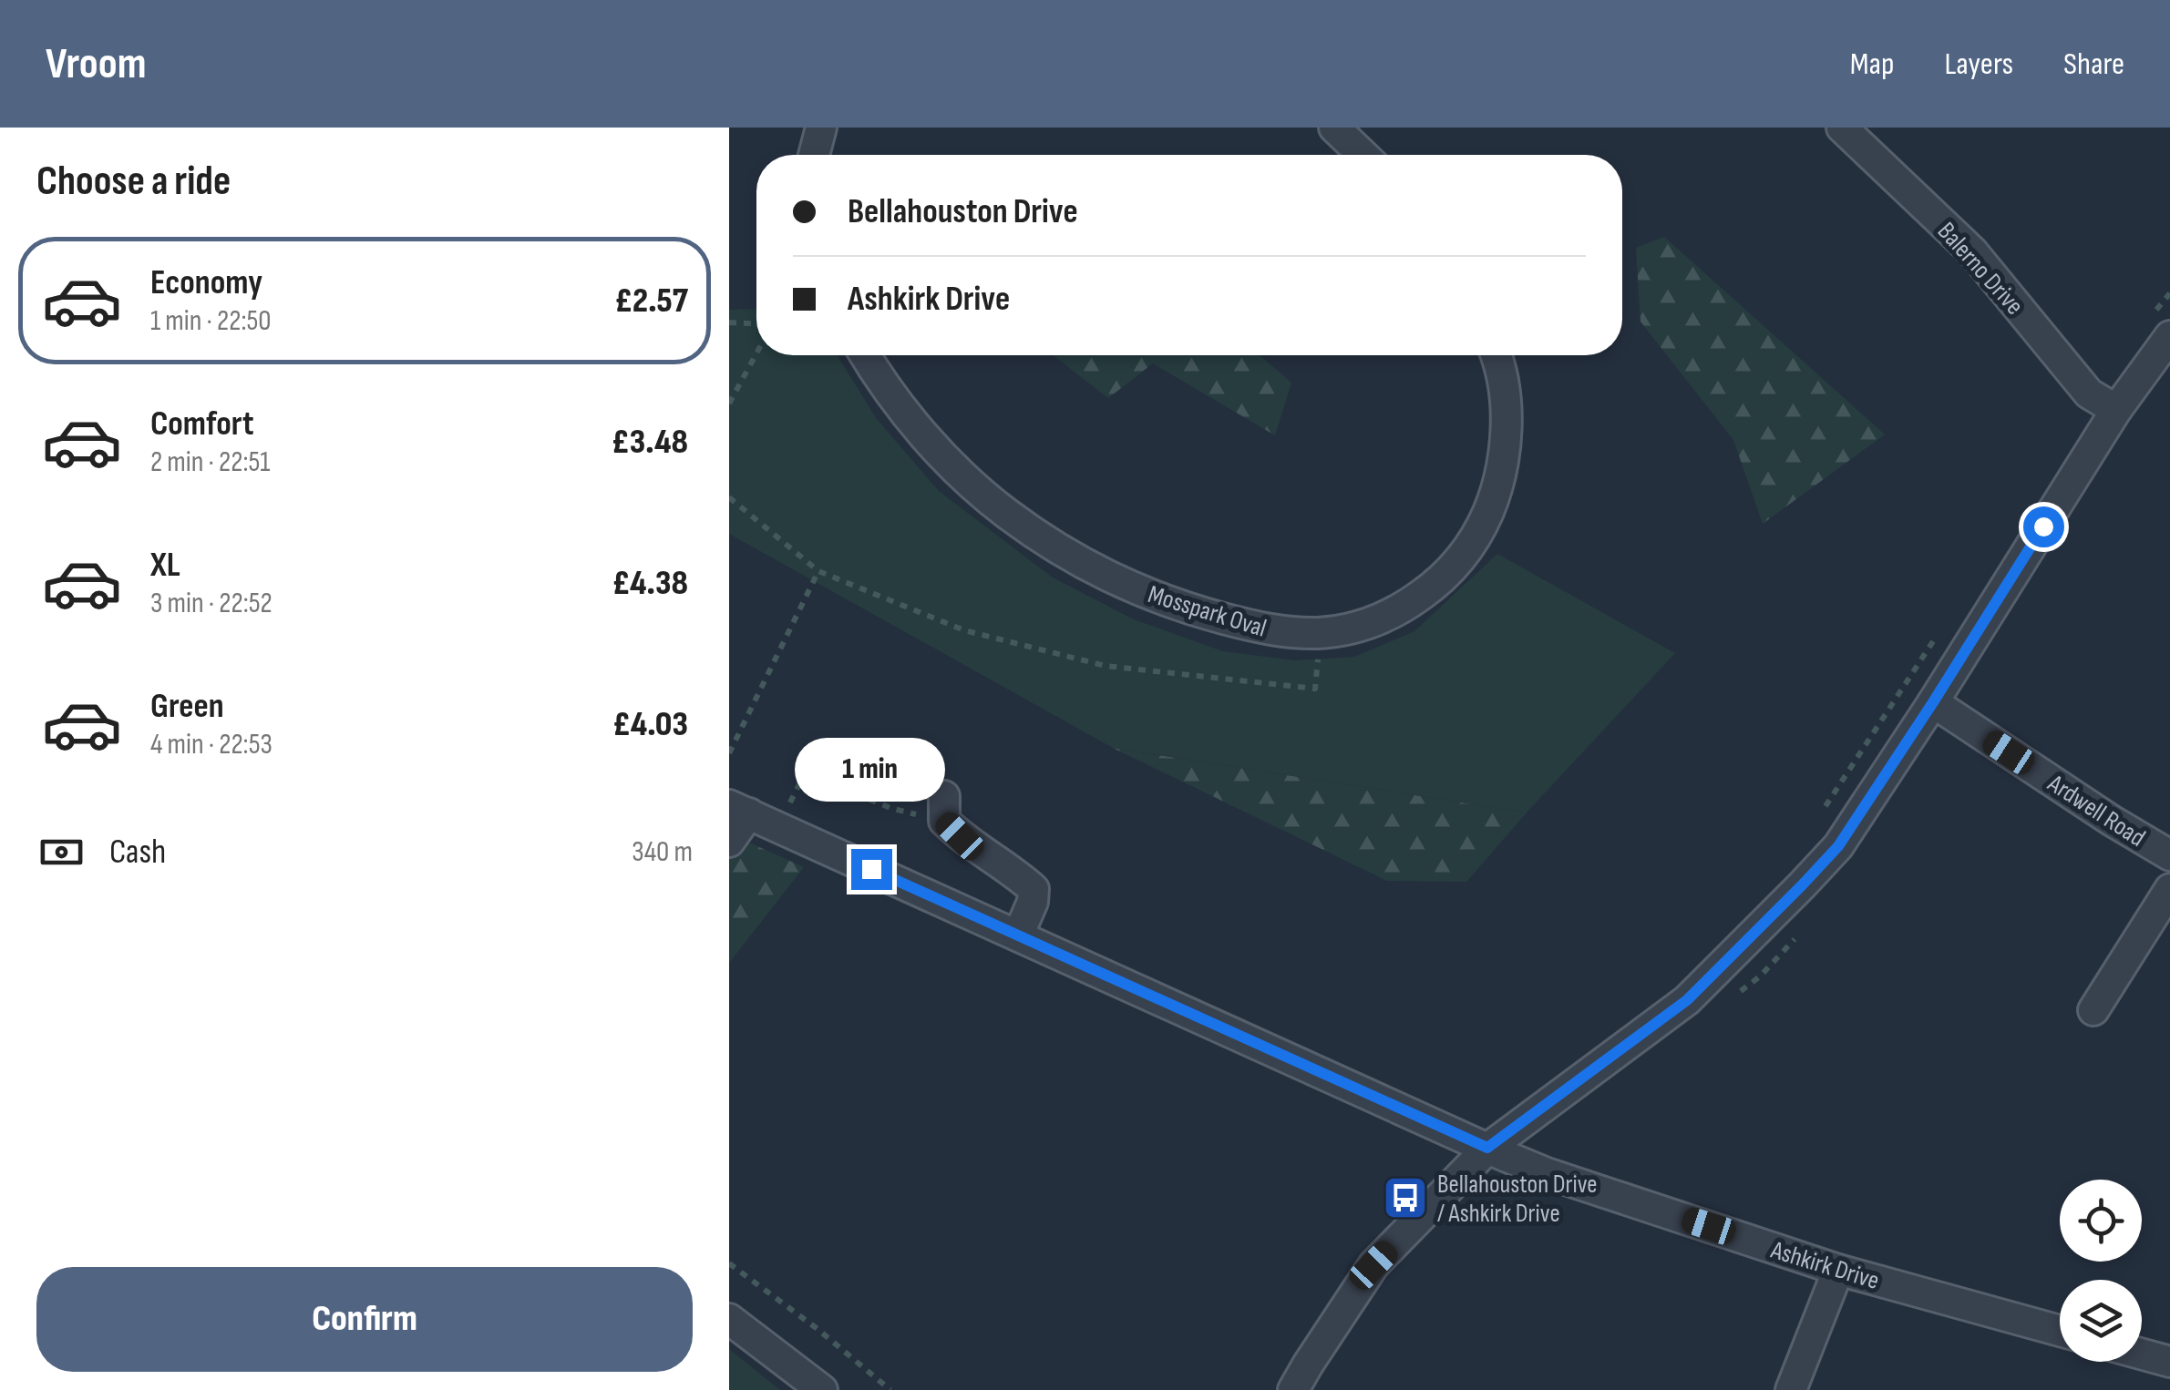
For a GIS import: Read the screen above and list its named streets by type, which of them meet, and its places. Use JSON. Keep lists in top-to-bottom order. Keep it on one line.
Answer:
{"streets":{"street":["Balerno Drive","Mosspark Oval","Ardwell Road","Ashkirk Drive"]},"places":{"bus stop":["Bellahouston Drive / Ashkirk Drive"]},"page":{"header":"Vroom","nav":["Map","Layers","Share"],"heading":"Choose a ride","banner":["Bellahouston Drive","Ashkirk Drive"],"list":[{"name":"Economy","note":"1 min · 22:50","value":"£2.57"},{"name":"Comfort","note":"2 min · 22:51","value":"£3.48"},{"name":"XL","note":"3 min · 22:52","value":"£4.38"},{"name":"Green","note":"4 min · 22:53","value":"£4.03"}],"bubble":"1 min","pay":["Cash","340 m"],"buttons":"Confirm"}}
